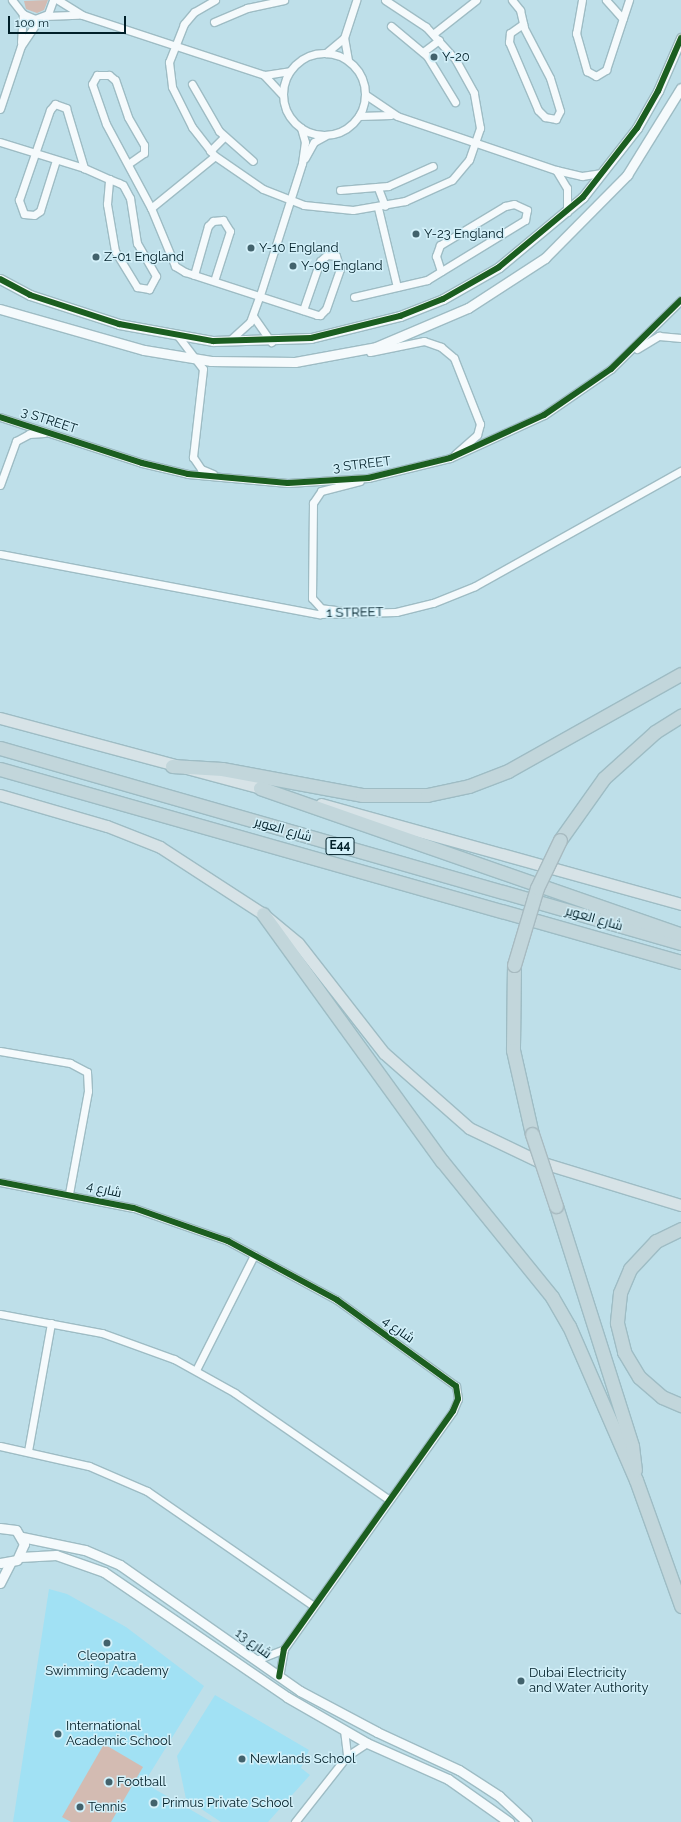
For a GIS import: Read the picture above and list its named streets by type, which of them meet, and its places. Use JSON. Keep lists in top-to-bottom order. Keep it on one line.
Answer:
{"streets":{"highway":["شارع العوير","E44"],"street":["3 STREET","1 STREET","شارع 4","شارع 13"]},"crossings":[["شارع 4","شارع 13"]],"places":["Y-20","Y-23 England","Y-10 England","Z-01 England","Y-09 England","Cleopatra Swimming Academy","Dubai Electricity and Water Authority","International Academic School","Newlands School","Football","Primus Private School","Tennis"],"scale_bar":"100 m"}
